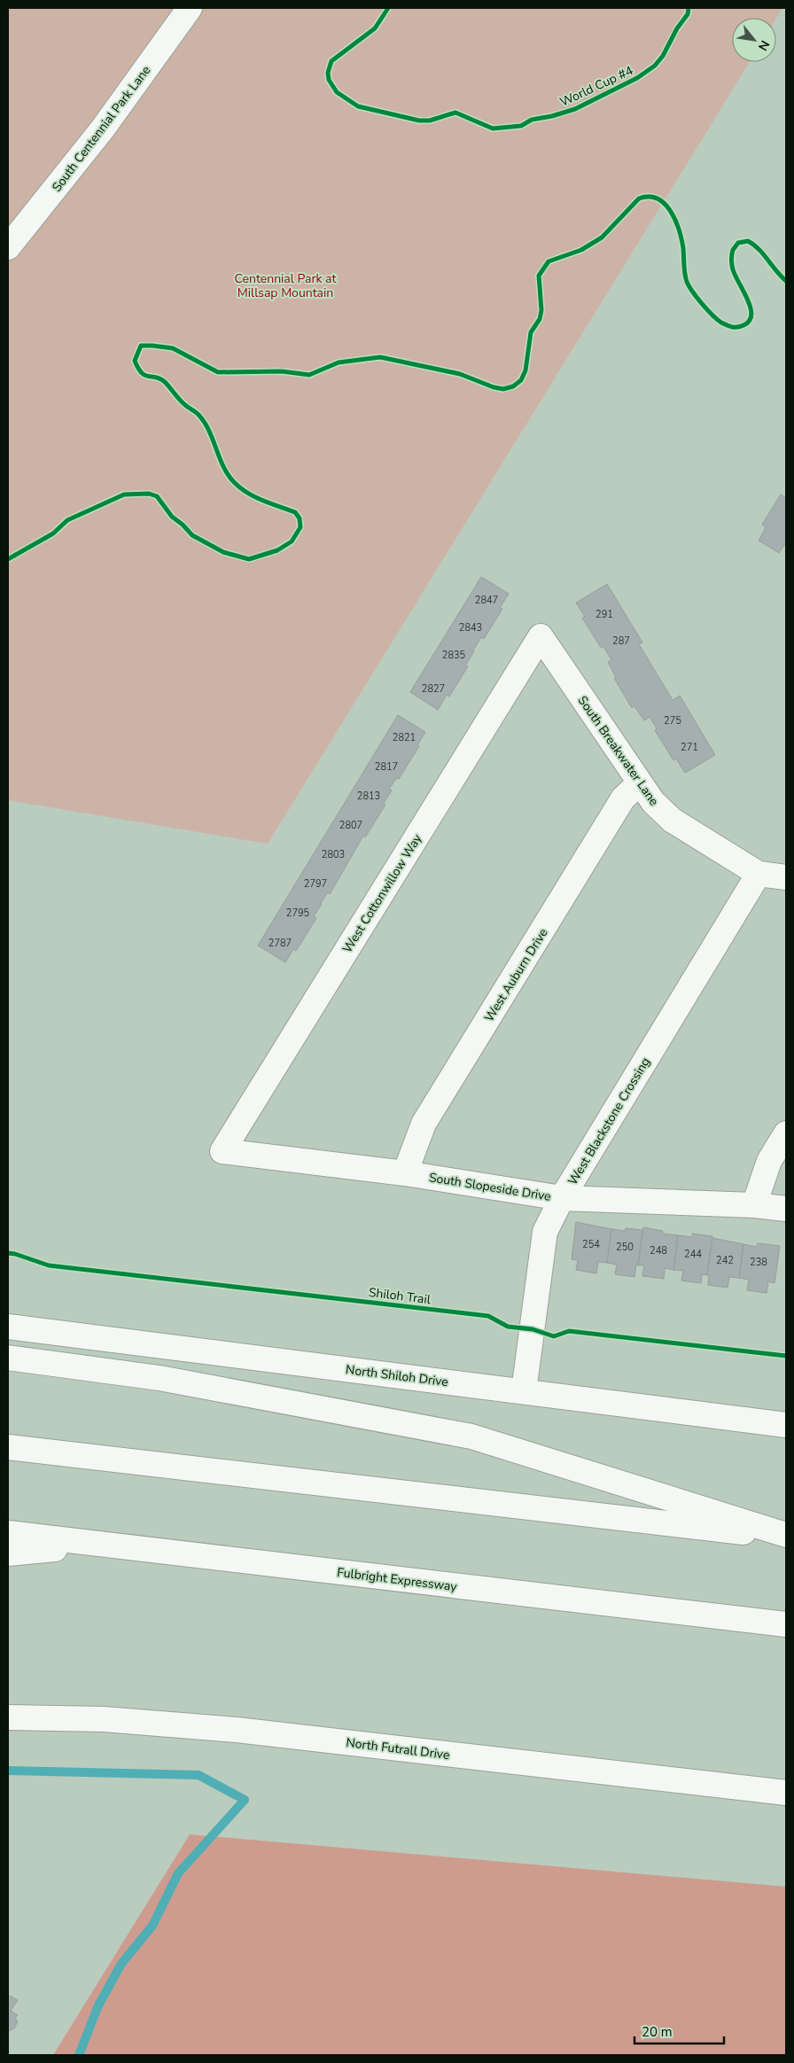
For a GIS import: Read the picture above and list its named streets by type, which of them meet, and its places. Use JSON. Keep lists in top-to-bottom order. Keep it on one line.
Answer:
{"streets":{"main road":["South Centennial Park Lane","South Breakwater Lane","West Cottonwillow Way","West Auburn Drive","West Blackstone Crossing","South Slopeside Drive","North Shiloh Drive","Fulbright Expressway","North Futrall Drive"],"cycle path":["World Cup #4","Shiloh Trail"]},"crossings":[["South Breakwater Lane","West Cottonwillow Way"],["South Breakwater Lane","West Auburn Drive"],["South Breakwater Lane","West Blackstone Crossing"],["West Cottonwillow Way","South Slopeside Drive"],["West Auburn Drive","South Slopeside Drive"],["West Blackstone Crossing","South Slopeside Drive"],["West Blackstone Crossing","North Shiloh Drive"]],"parks":["Centennial Park at Millsap Mountain"],"house_numbers":["2847","291","2843","287","2835","2827","275","2821","271","2817","2813","2807","2803","2797","2795","2787","254","250","248","244","242","238"],"scale_bar":"20 m","north":"bottom right"}
